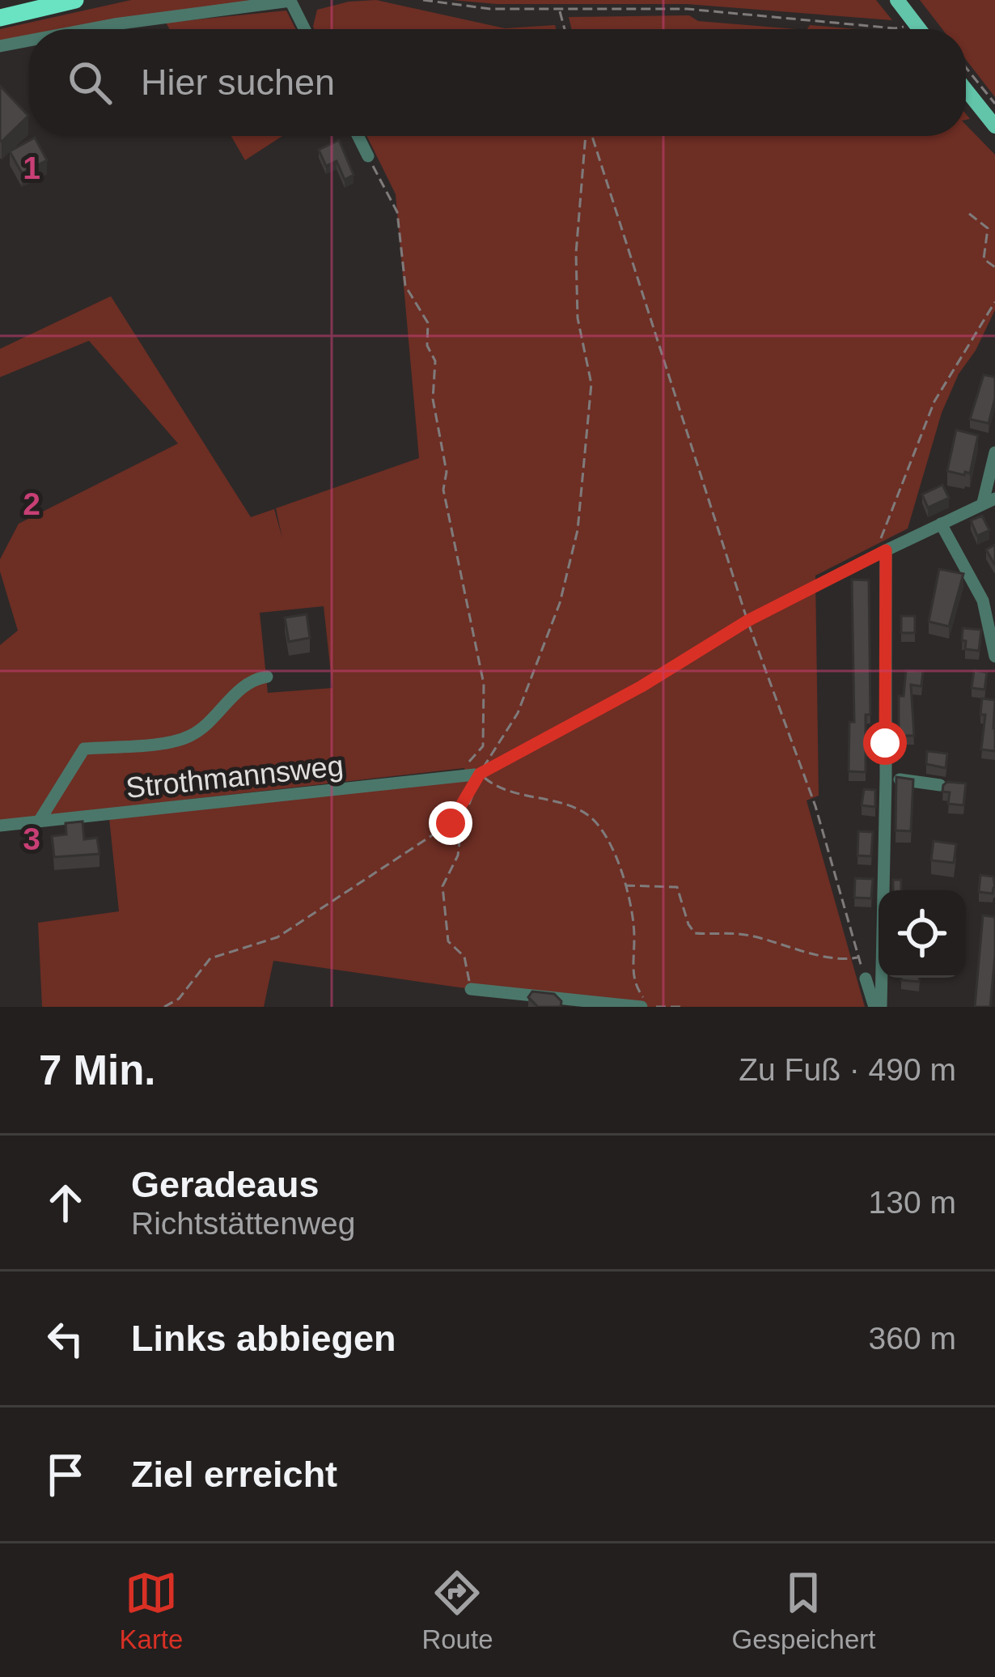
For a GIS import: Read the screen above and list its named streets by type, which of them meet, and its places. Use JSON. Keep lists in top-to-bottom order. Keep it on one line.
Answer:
{"streets":{"street":["Strothmannsweg"]},"page":{"search":"Hier suchen","heading":["7 Min.","Zu Fuß · 490 m"],"list":[["Geradeaus","Richtstättenweg","130 m"],["Links abbiegen","360 m"],"Ziel erreicht"],"nav":["Karte","Route","Gespeichert"]},"grid":{"rows":["1","2","3"]}}
